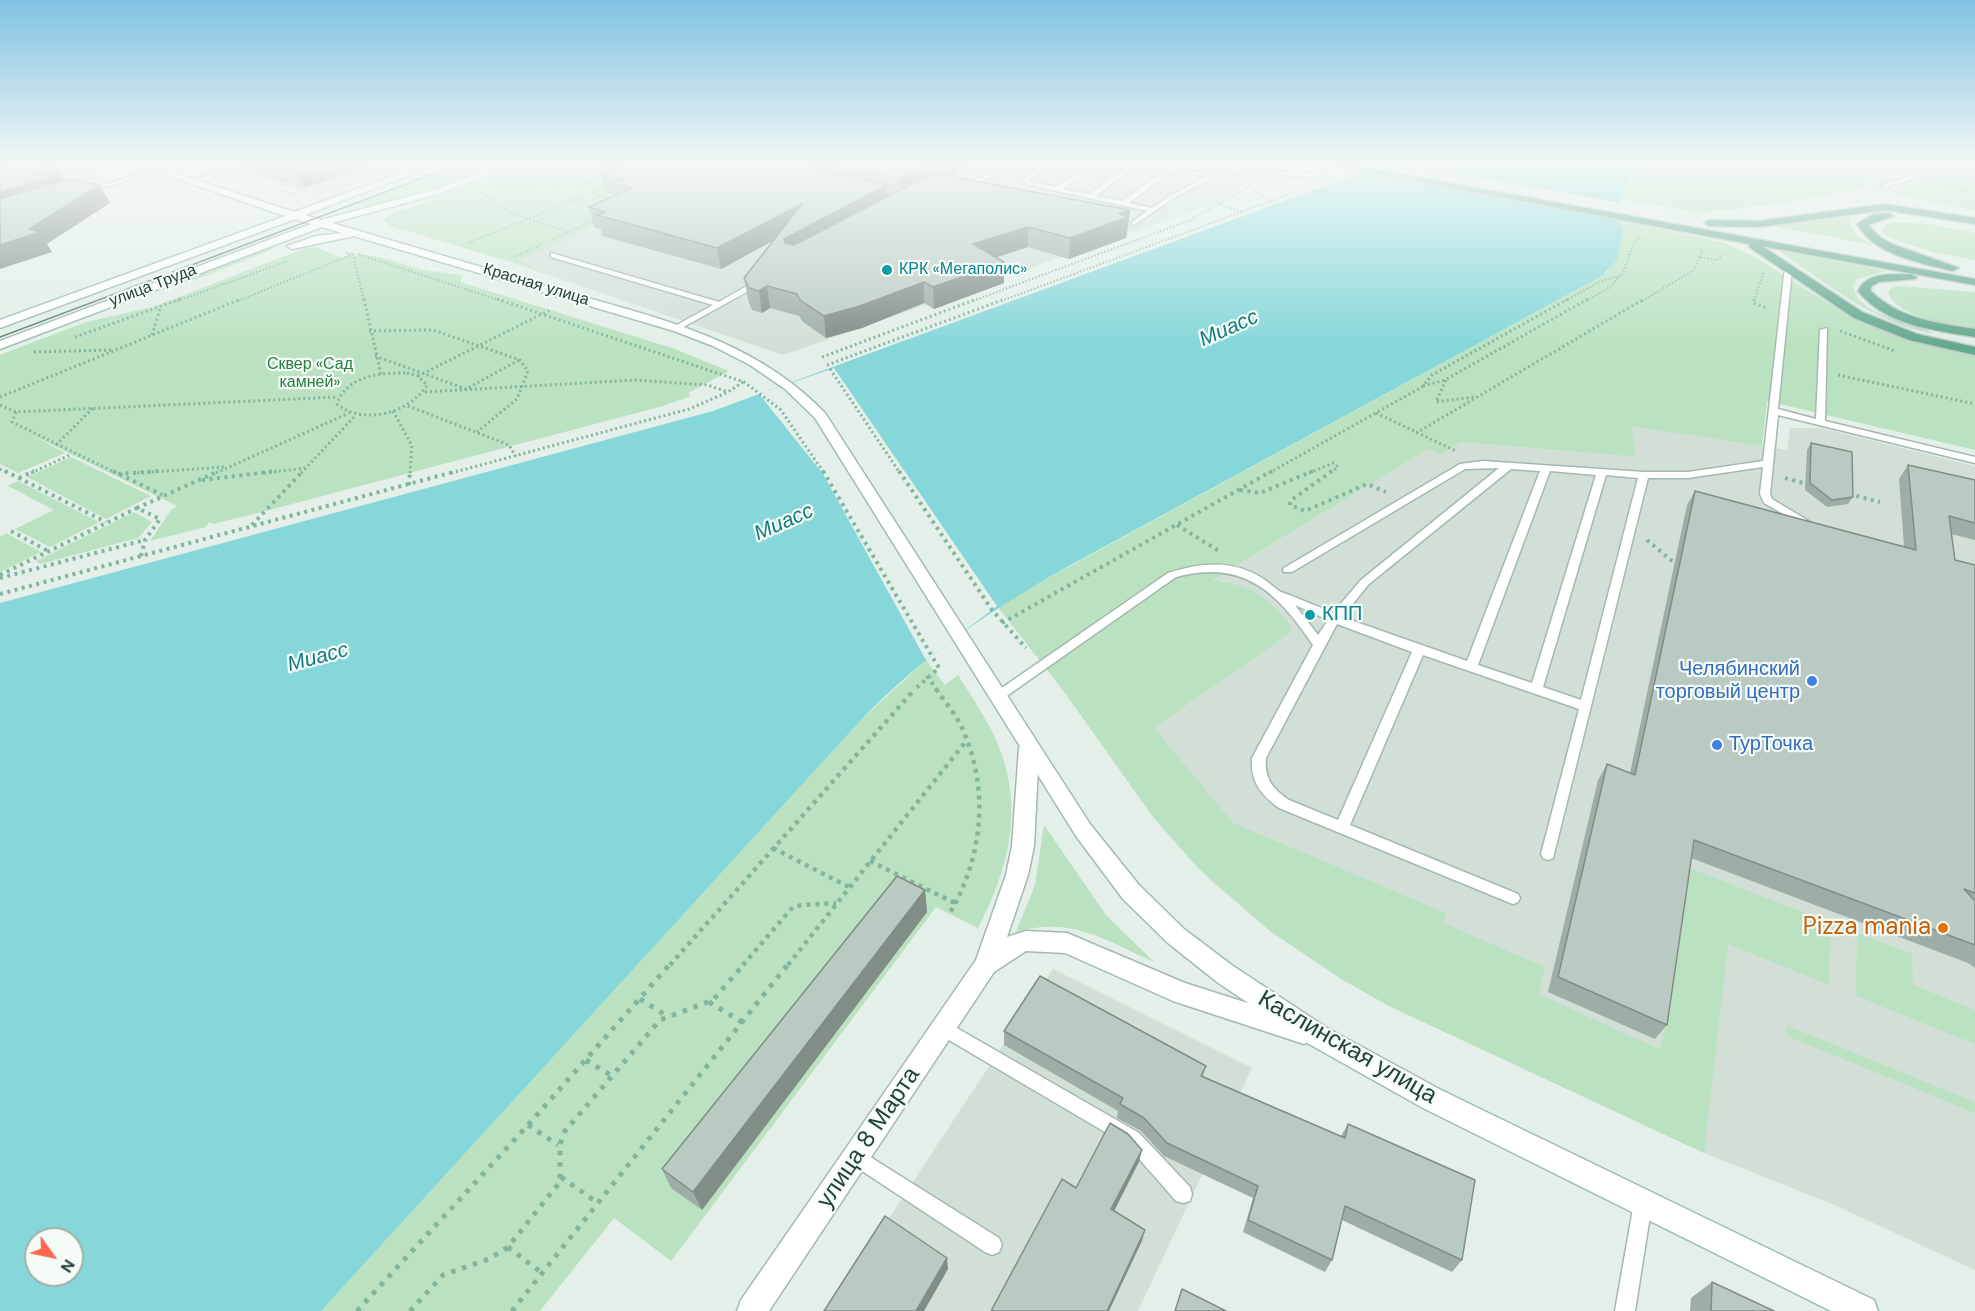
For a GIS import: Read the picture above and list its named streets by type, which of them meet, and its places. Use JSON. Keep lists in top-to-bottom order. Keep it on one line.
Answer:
{"streets":{"main road":["Красная улица","улица Труда","Каслинская улица","улица 8 Марта"]},"crossings":[["Красная улица","Каслинская улица"]],"water":["Миасс"],"parks":["Сквер «Сад камней»"],"places":["КРК «Мегаполис»","КПП","Челябинский торговый центр","ТурТочка","Pizza mania"],"north":"bottom right"}
